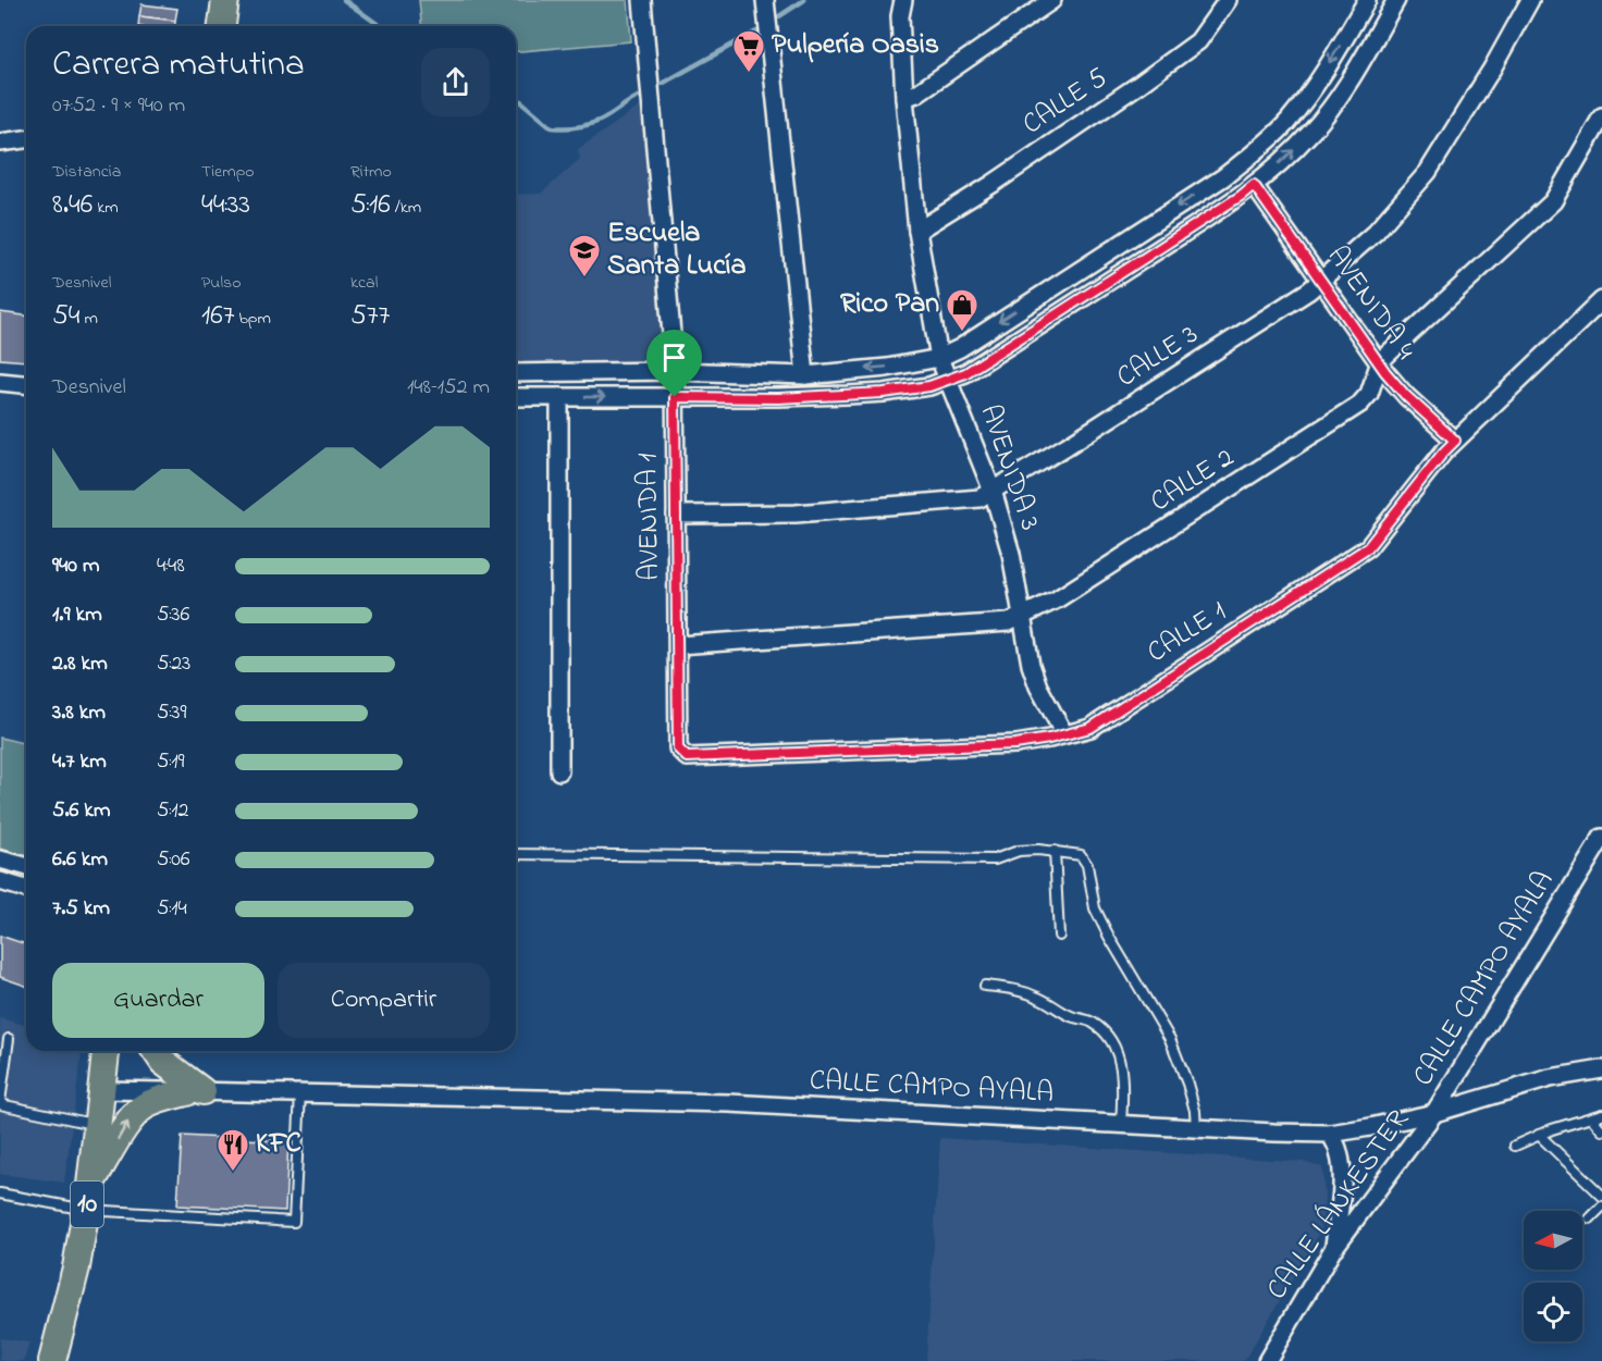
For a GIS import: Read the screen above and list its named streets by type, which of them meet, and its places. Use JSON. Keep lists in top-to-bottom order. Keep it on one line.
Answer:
{"streets":{"main road":["10"],"street":["CALLE 5","AVENIDA 4","CALLE 3","AVENIDA 3","CALLE 2","AVENIDA 1","CALLE 1","CALLE CAMPO AYALA","CALLE LÁNKESTER"]},"crossings":[["CALLE 5","AVENIDA 3"],["AVENIDA 4","CALLE 3"],["AVENIDA 4","CALLE 2"],["AVENIDA 4","CALLE 1"],["CALLE 3","AVENIDA 3"],["CALLE 3","AVENIDA 1"],["AVENIDA 3","CALLE 2"],["AVENIDA 3","CALLE 1"],["CALLE 2","AVENIDA 1"],["AVENIDA 1","CALLE 1"],["CALLE CAMPO AYALA","10"],["CALLE CAMPO AYALA","CALLE LÁNKESTER"]],"places":{"supermarket":["Pulpería Oasis"],"school or university":["Escuela Santa Lucía"],"shop":["Rico Pan"],"restaurant":["KFC"]},"north":"left","page":{"heading":["Carrera matutina","07:52 · 9 × 940 m"],"stats":[["Distancia","8.46 km"],["Tiempo","44:33"],["Ritmo","5:16 /km"],["Desnivel","54 m"],["Pulso","167 bpm"],["kcal","577"]],"chart":["Desnivel","148–152 m"],"list":[{"name":"940 m","note":"4:48"},{"name":"1.9 km","note":"5:36"},{"name":"2.8 km","note":"5:23"},{"name":"3.8 km","note":"5:39"},{"name":"4.7 km","note":"5:19"},{"name":"5.6 km","note":"5:12"},{"name":"6.6 km","note":"5:06"},{"name":"7.5 km","note":"5:14"}],"buttons":["Guardar","Compartir"]}}
